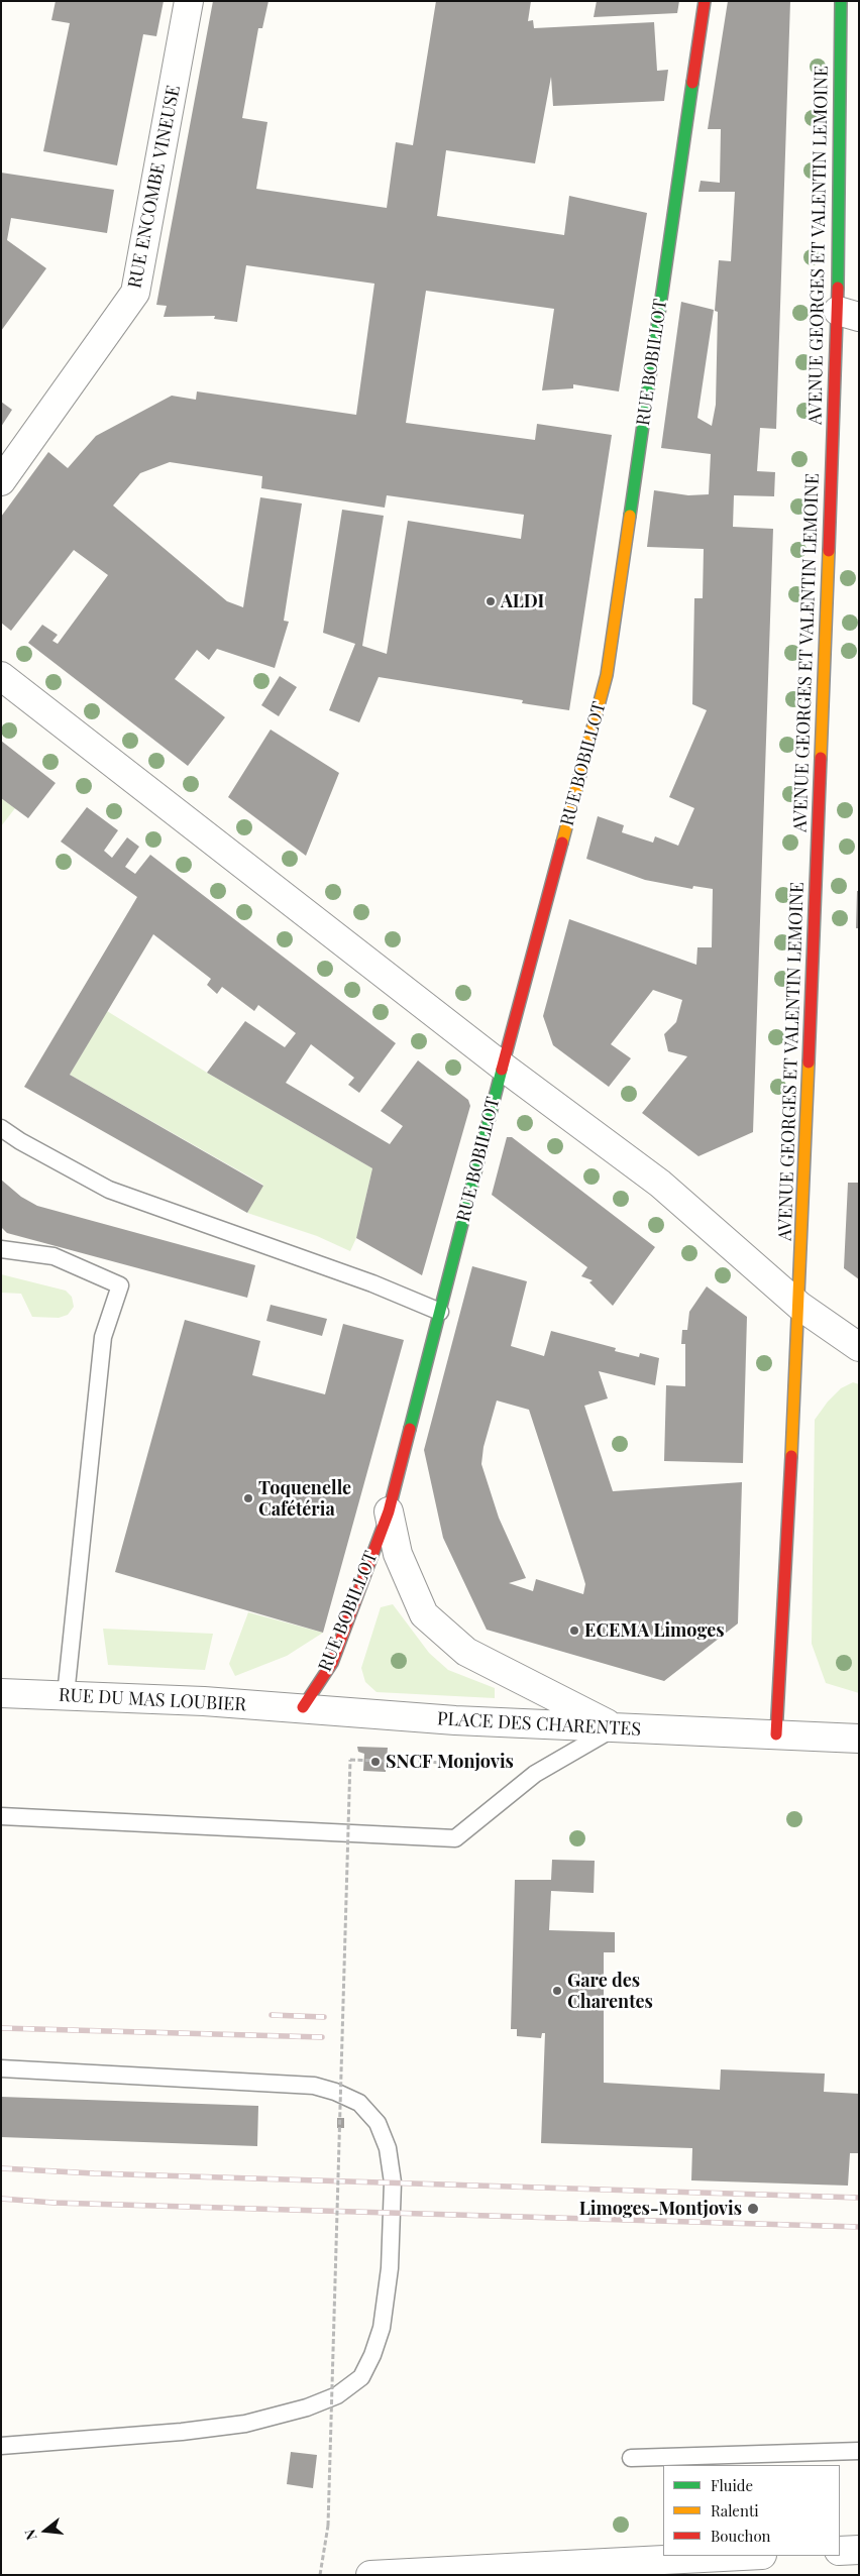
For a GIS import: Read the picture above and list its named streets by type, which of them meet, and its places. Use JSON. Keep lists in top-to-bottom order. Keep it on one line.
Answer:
{"streets":{"street":["RUE ENCOMBE VINEUSE","AVENUE GEORGES ET VALENTIN LEMOINE","RUE BOBILLOT","RUE DU MAS LOUBIER","PLACE DES CHARENTES"]},"crossings":[["RUE BOBILLOT","RUE DU MAS LOUBIER"],["RUE BOBILLOT","PLACE DES CHARENTES"],["RUE DU MAS LOUBIER","PLACE DES CHARENTES"]],"places":["ALDI","Toquenelle Cafétéria","ECEMA Limoges","SNCF Monjovis","Gare des Charentes","Limoges-Montjovis"],"legend":["Fluide","Ralenti","Bouchon"],"north":"left"}
